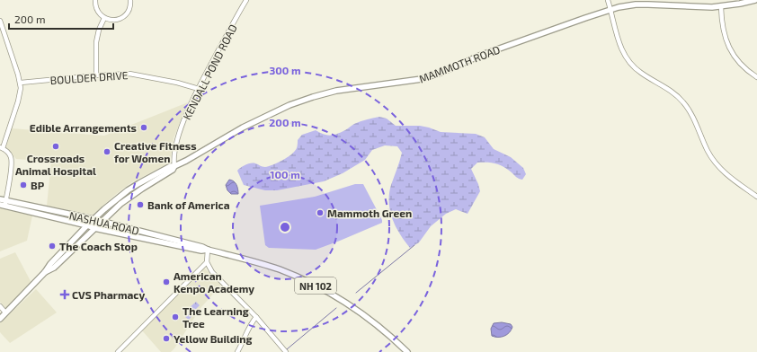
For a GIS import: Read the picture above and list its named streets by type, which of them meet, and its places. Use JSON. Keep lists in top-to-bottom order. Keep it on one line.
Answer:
{"streets":{"main road":["MAMMOTH ROAD","NASHUA ROAD","NH 102"],"street":["KENDALL POND ROAD","BOULDER DRIVE"]},"crossings":[["MAMMOTH ROAD","KENDALL POND ROAD"],["MAMMOTH ROAD","NASHUA ROAD"],["KENDALL POND ROAD","BOULDER DRIVE"]],"places":{"other":["Edible Arrangements","Crossroads Animal Hospital","Creative Fitness for Women","BP","Bank of America","Mammoth Green","The Coach Stop","American Kenpo Academy","The Learning Tree","Yellow Building"],"health":["CVS Pharmacy"]},"scale_bar":"200 m","rings":["300 m","200 m","100 m"]}
